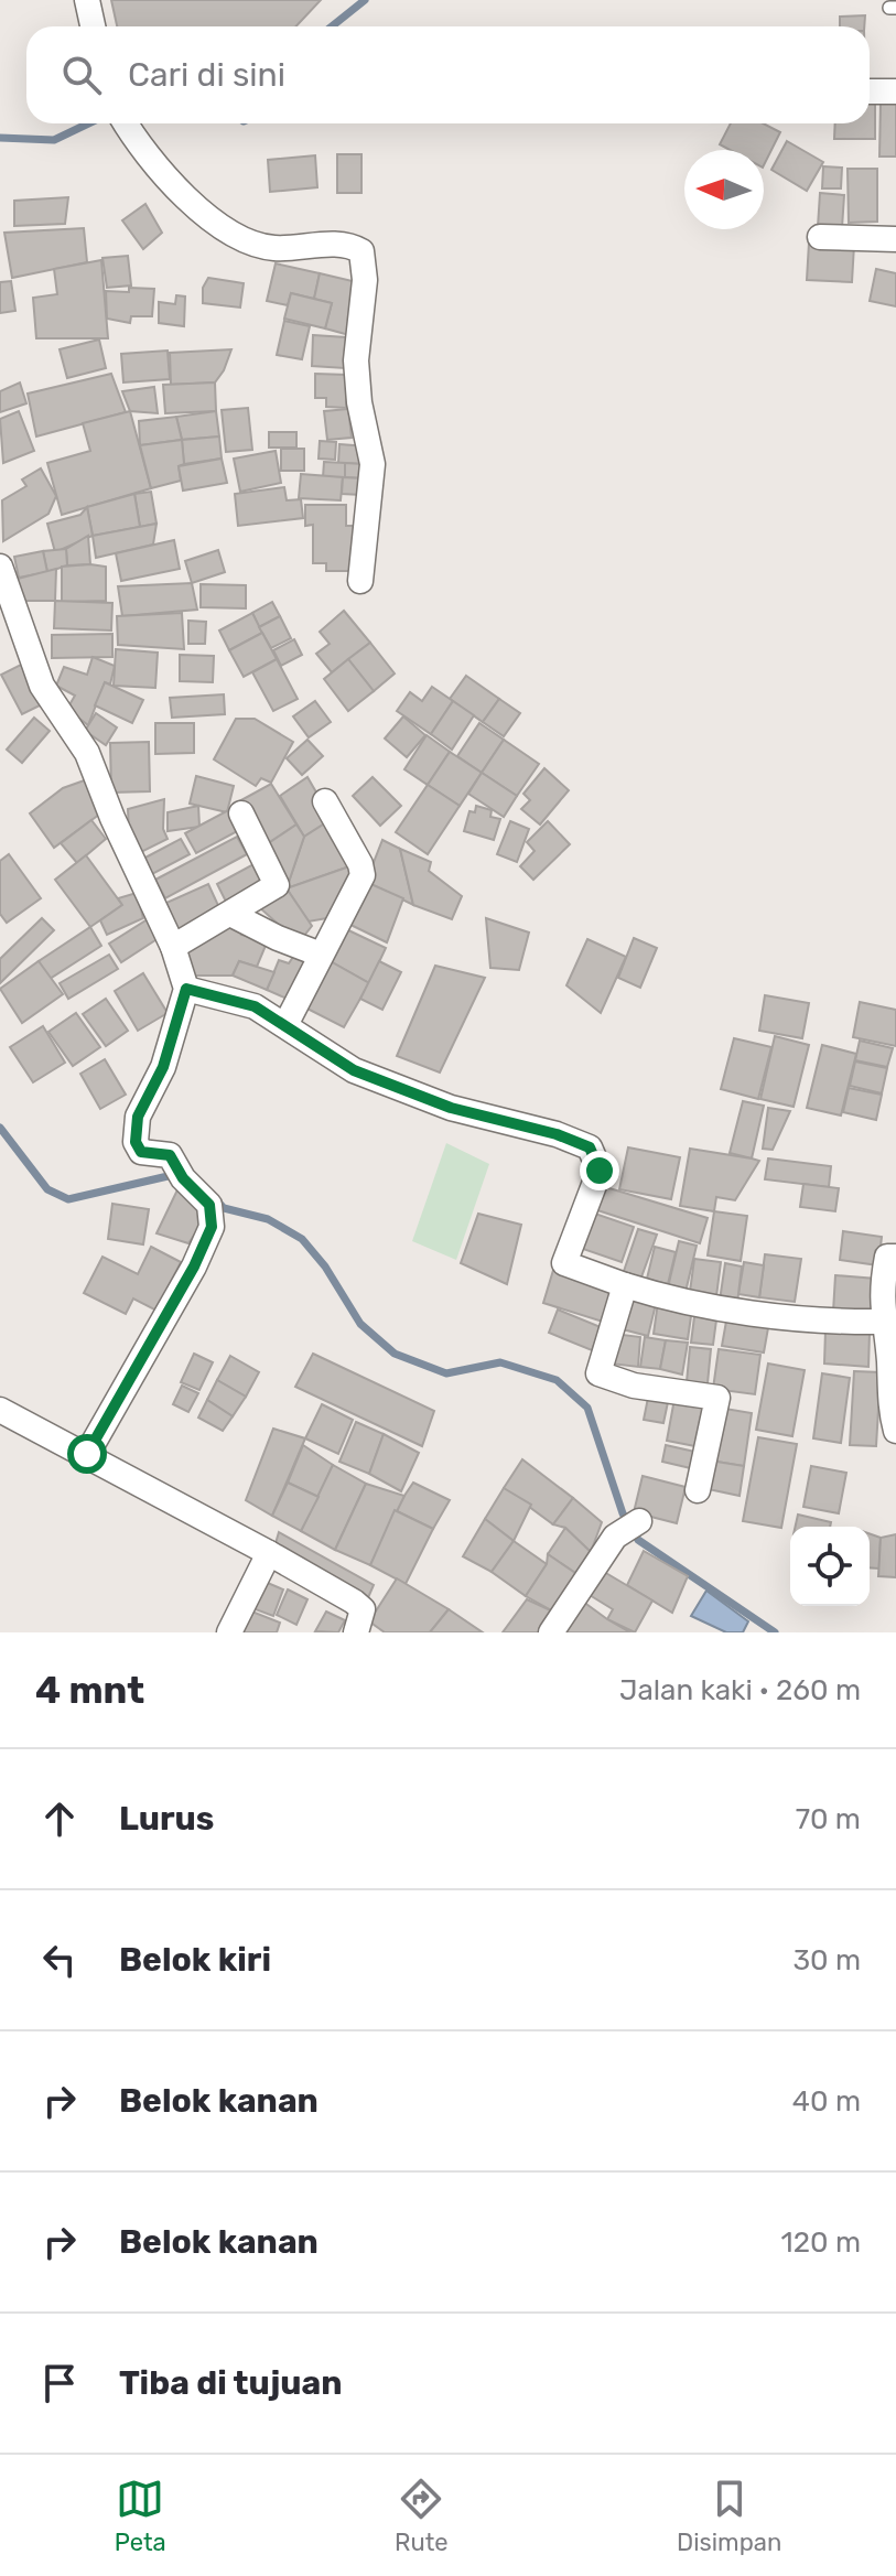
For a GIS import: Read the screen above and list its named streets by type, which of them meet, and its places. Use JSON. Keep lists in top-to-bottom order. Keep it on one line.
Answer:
{"north":"left","page":{"search":"Cari di sini","heading":["4 mnt","Jalan kaki · 260 m"],"list":[["Lurus","70 m"],["Belok kiri","30 m"],["Belok kanan","40 m"],["Belok kanan","120 m"],"Tiba di tujuan"],"nav":["Peta","Rute","Disimpan"]}}
